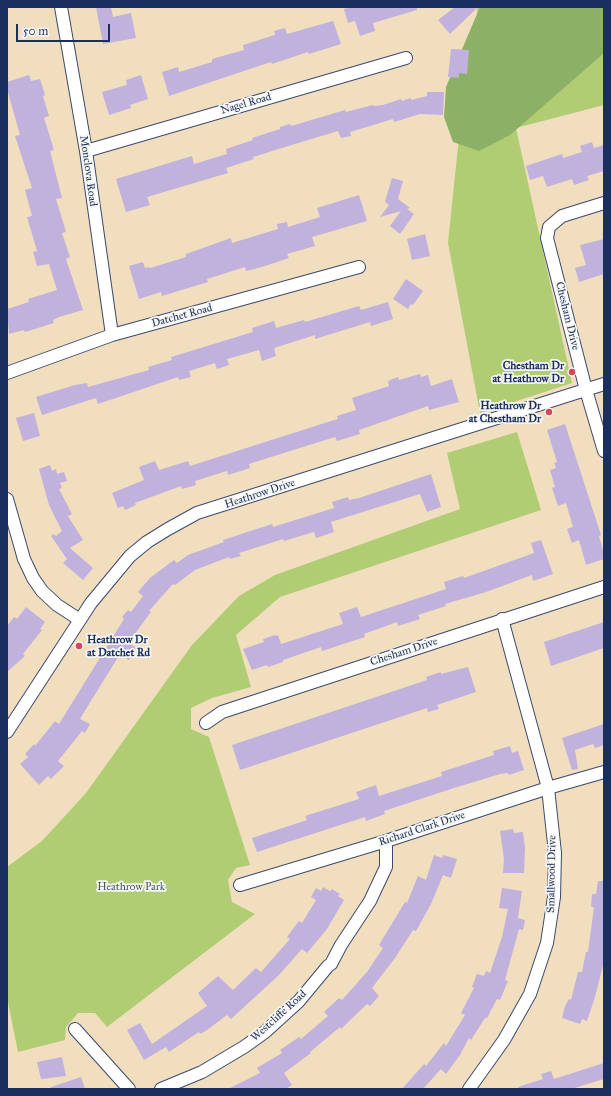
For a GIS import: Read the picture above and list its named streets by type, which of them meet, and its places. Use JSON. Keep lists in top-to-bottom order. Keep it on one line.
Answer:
{"streets":{"street":["Nagel Road","Monclova Road","Datchet Road","Chesham Drive","Heathrow Drive","Richard Clark Drive","Smallwood Drive","Westcliffe Road"]},"crossings":[["Nagel Road","Monclova Road"],["Monclova Road","Datchet Road"],["Chesham Drive","Heathrow Drive"],["Chesham Drive","Smallwood Drive"],["Richard Clark Drive","Smallwood Drive"],["Richard Clark Drive","Westcliffe Road"]],"parks":["Heathrow Park"],"places":["Chestham Dr at Heathrow Dr","Heathrow Dr at Chestham Dr","Heathrow Dr at Datchet Rd"],"scale_bar":"50 m"}
